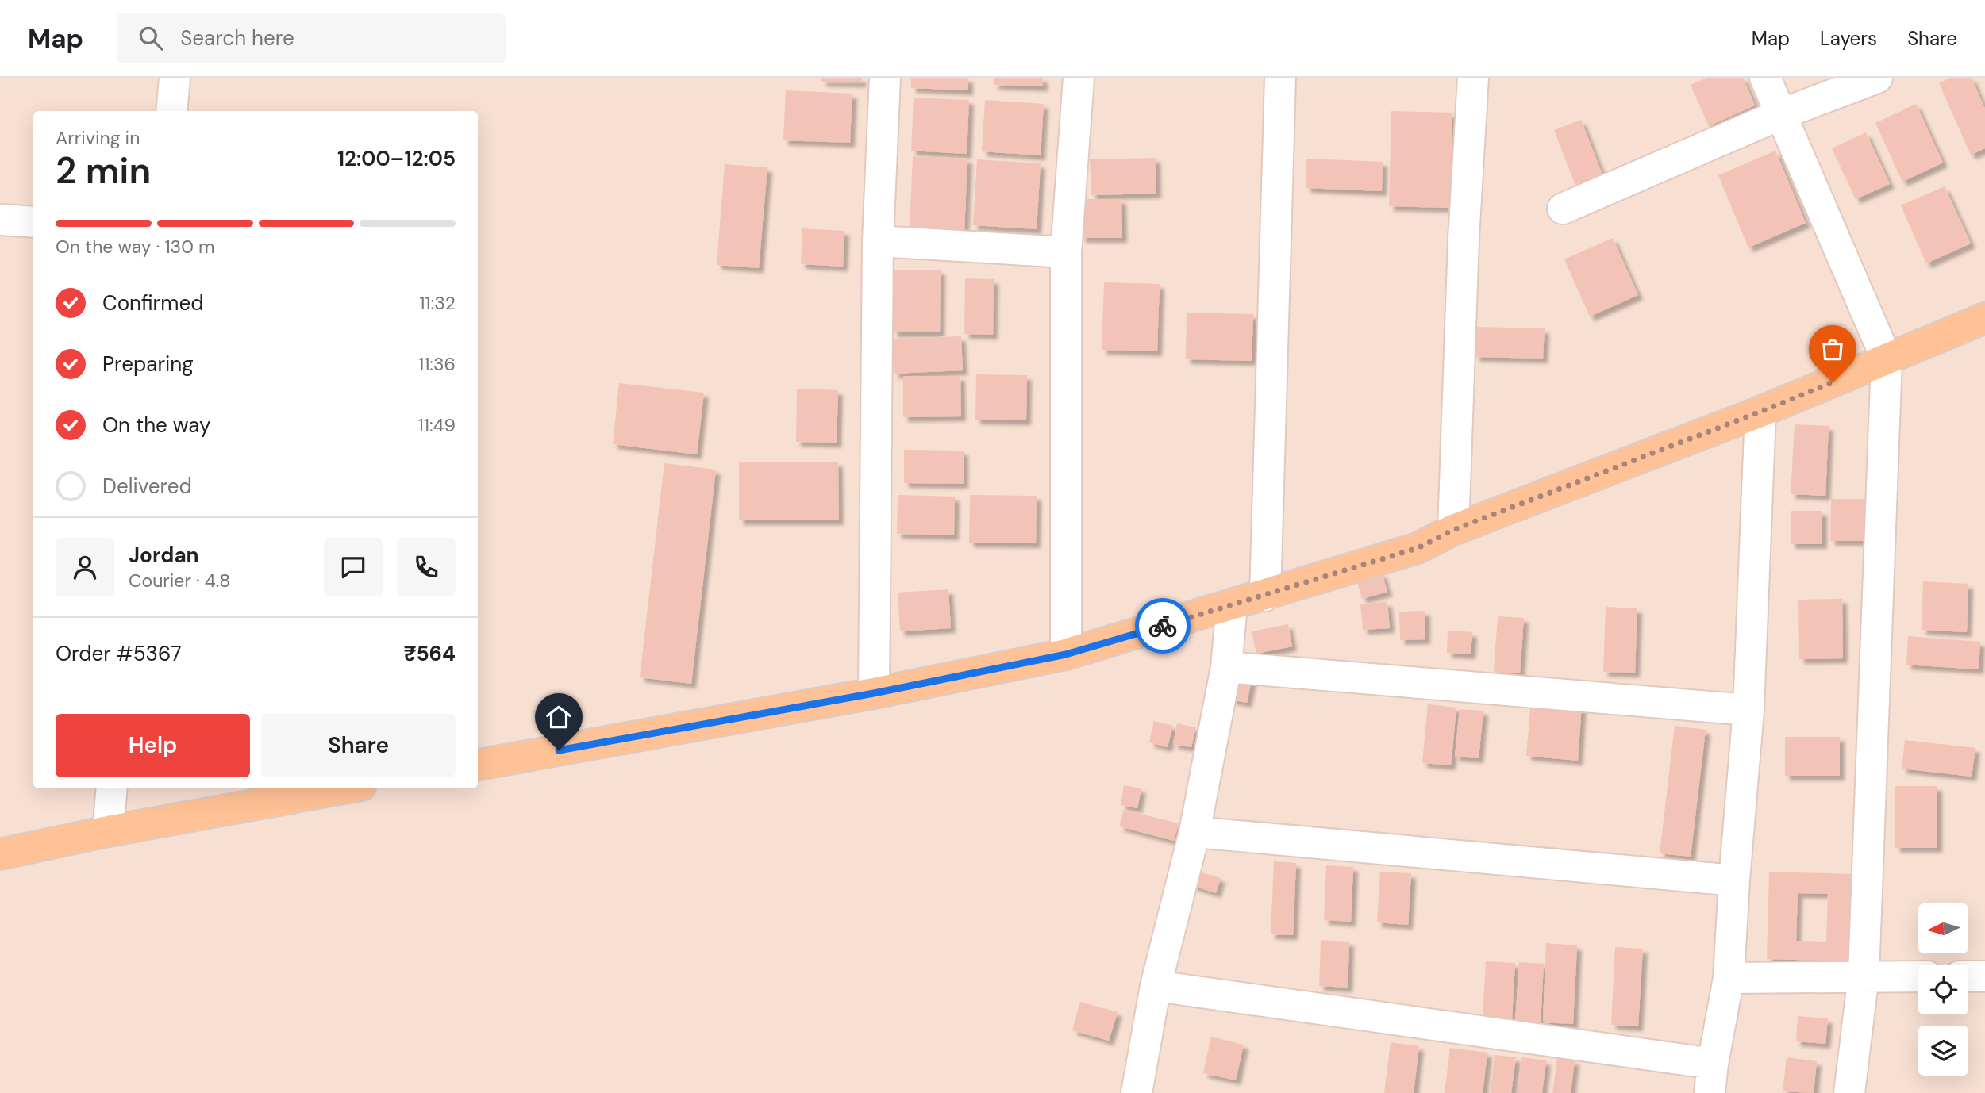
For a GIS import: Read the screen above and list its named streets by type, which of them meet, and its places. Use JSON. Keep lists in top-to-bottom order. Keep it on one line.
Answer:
{"north":"left","page":{"header":"Map","search":"Search here","nav":["Map","Layers","Share"],"heading":["2 min","Arriving in","12:00–12:05"],"panel":["Jordan","Courier · 4.8","Order #5367","₹564"],"bar":"On the way · 130 m","list":[["Confirmed","11:32"],["Preparing","11:36"],["On the way","11:49"],"Delivered"],"buttons":["Help","Share"]}}
